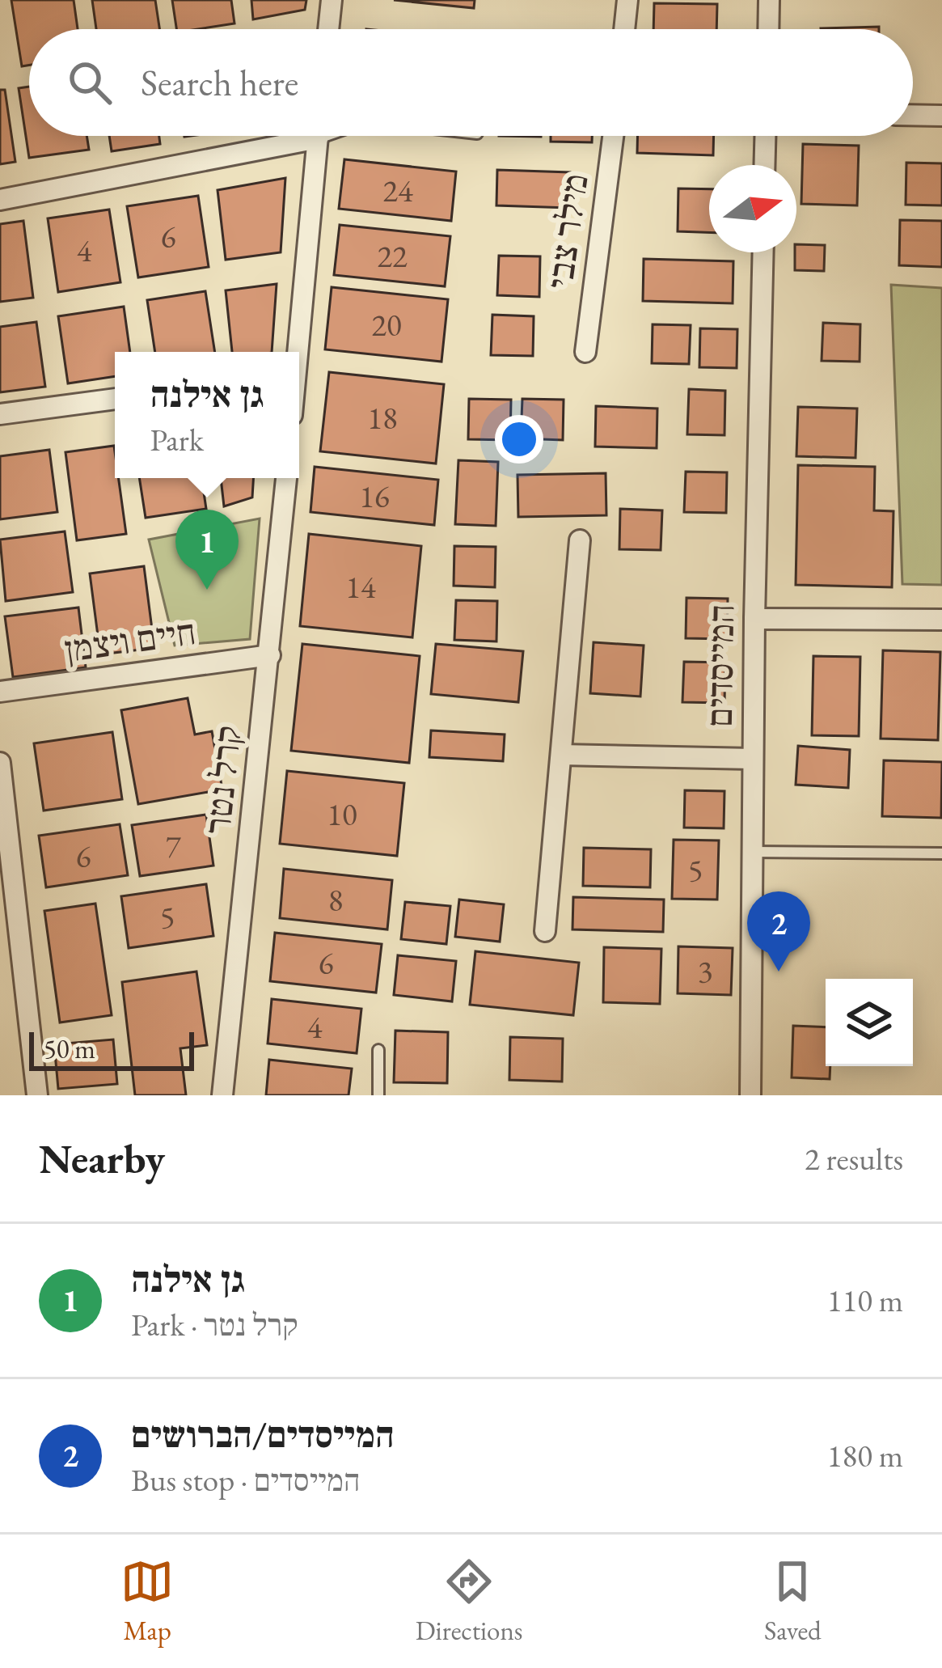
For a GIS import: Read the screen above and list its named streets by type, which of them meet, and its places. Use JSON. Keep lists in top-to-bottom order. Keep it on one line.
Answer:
{"streets":{"street":["מילר צבי","חיים ויצמן","המייסדים","קרל נטר"]},"crossings":[["חיים ויצמן","קרל נטר"]],"house_numbers":["24","6","4","22","20","18","16","14","10","7","6","5","8","5","6","3","4"],"scale_bar":"50 m","north":"right","page":{"search":"Search here","popup":["גן אילנה","Park"],"pins":["1","2"],"scale":"50 m","heading":["Nearby","2 results"],"list":[{"mark":"1","name":"גן אילנה","note":"Park · קרל נטר","value":"110 m"},{"mark":"2","name":"המייסדים/הברושים","note":"Bus stop · המייסדים","value":"180 m"}],"nav":["Map","Directions","Saved"]}}
